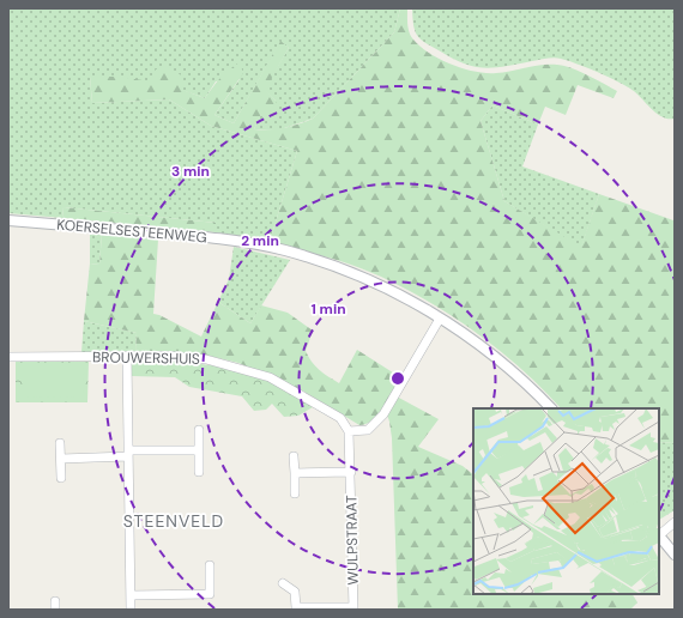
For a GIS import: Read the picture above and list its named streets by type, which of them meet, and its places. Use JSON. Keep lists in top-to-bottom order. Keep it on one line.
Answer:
{"streets":{"street":["KOERSELSESTEENWEG","BROUWERSHUIS","WULPSTRAAT"]},"crossings":[["BROUWERSHUIS","WULPSTRAAT"]],"districts":["STEENVELD"],"rings":["3 min","2 min","1 min"]}
